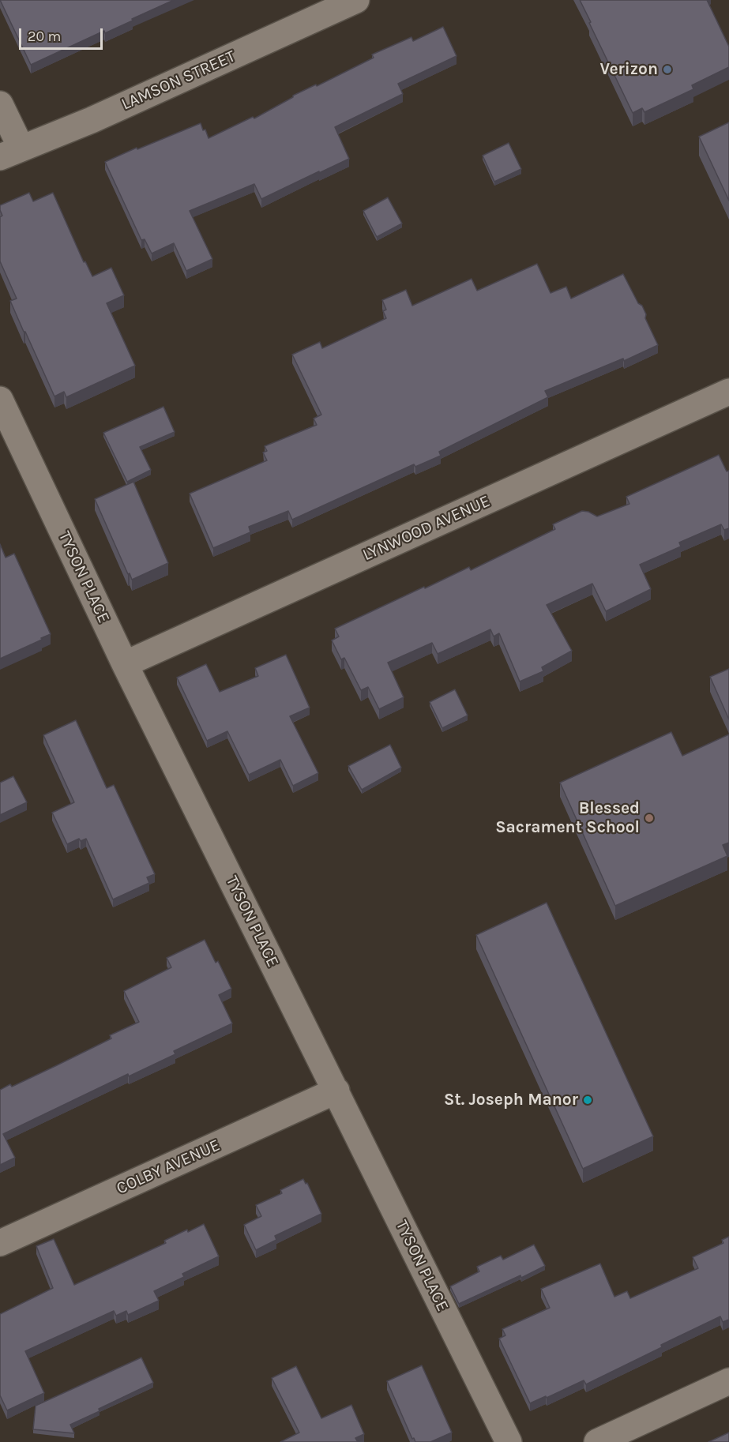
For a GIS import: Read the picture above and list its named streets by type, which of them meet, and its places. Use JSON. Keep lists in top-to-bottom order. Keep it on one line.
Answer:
{"streets":{"street":["LAMSON STREET","LYNWOOD AVENUE","TYSON PLACE","COLBY AVENUE"]},"crossings":[["LYNWOOD AVENUE","TYSON PLACE"],["TYSON PLACE","COLBY AVENUE"]],"places":["Verizon","Blessed Sacrament School","St. Joseph Manor"],"scale_bar":"20 m"}
